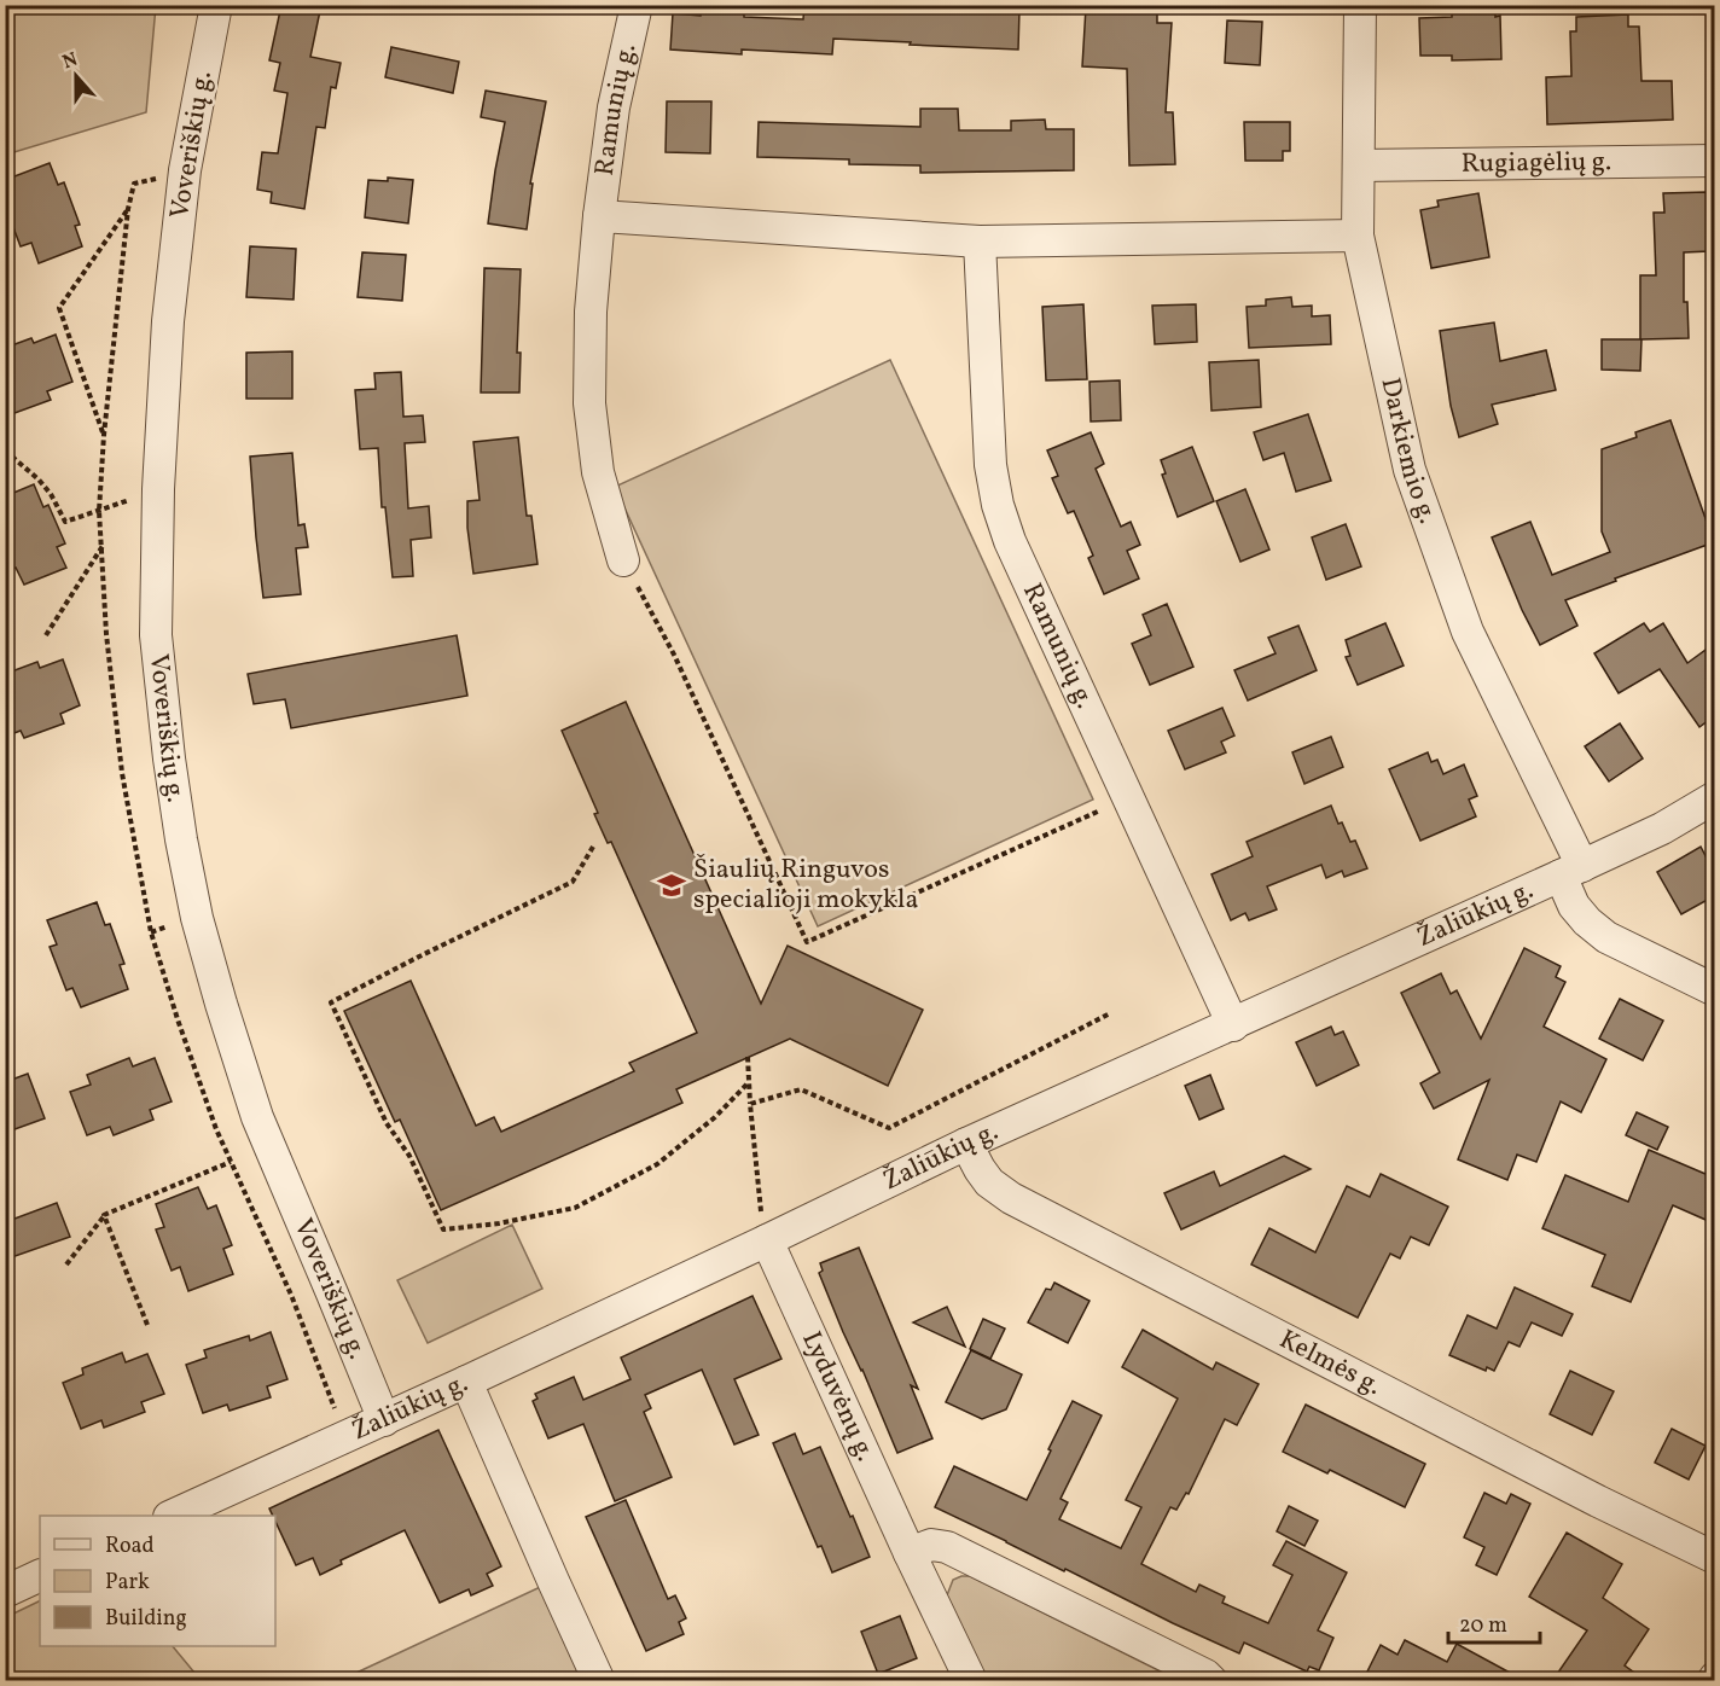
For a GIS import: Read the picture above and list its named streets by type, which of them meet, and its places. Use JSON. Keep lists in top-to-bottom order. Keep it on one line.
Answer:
{"streets":{"street":["Ramunių g.","Voveriškių g.","Rugiagėlių g.","Darkiemio g.","Žaliūkių g.","Kelmės g.","Lyduvėnų g."]},"crossings":[["Ramunių g.","Darkiemio g."],["Ramunių g.","Žaliūkių g."],["Voveriškių g.","Žaliūkių g."],["Rugiagėlių g.","Darkiemio g."],["Darkiemio g.","Žaliūkių g."],["Žaliūkių g.","Kelmės g."],["Žaliūkių g.","Lyduvėnų g."]],"places":{"school or university":["Šiaulių Ringuvos specialioji mokykla"]},"legend":["Road","Park","Building"],"scale_bar":"20 m","north":"top"}
